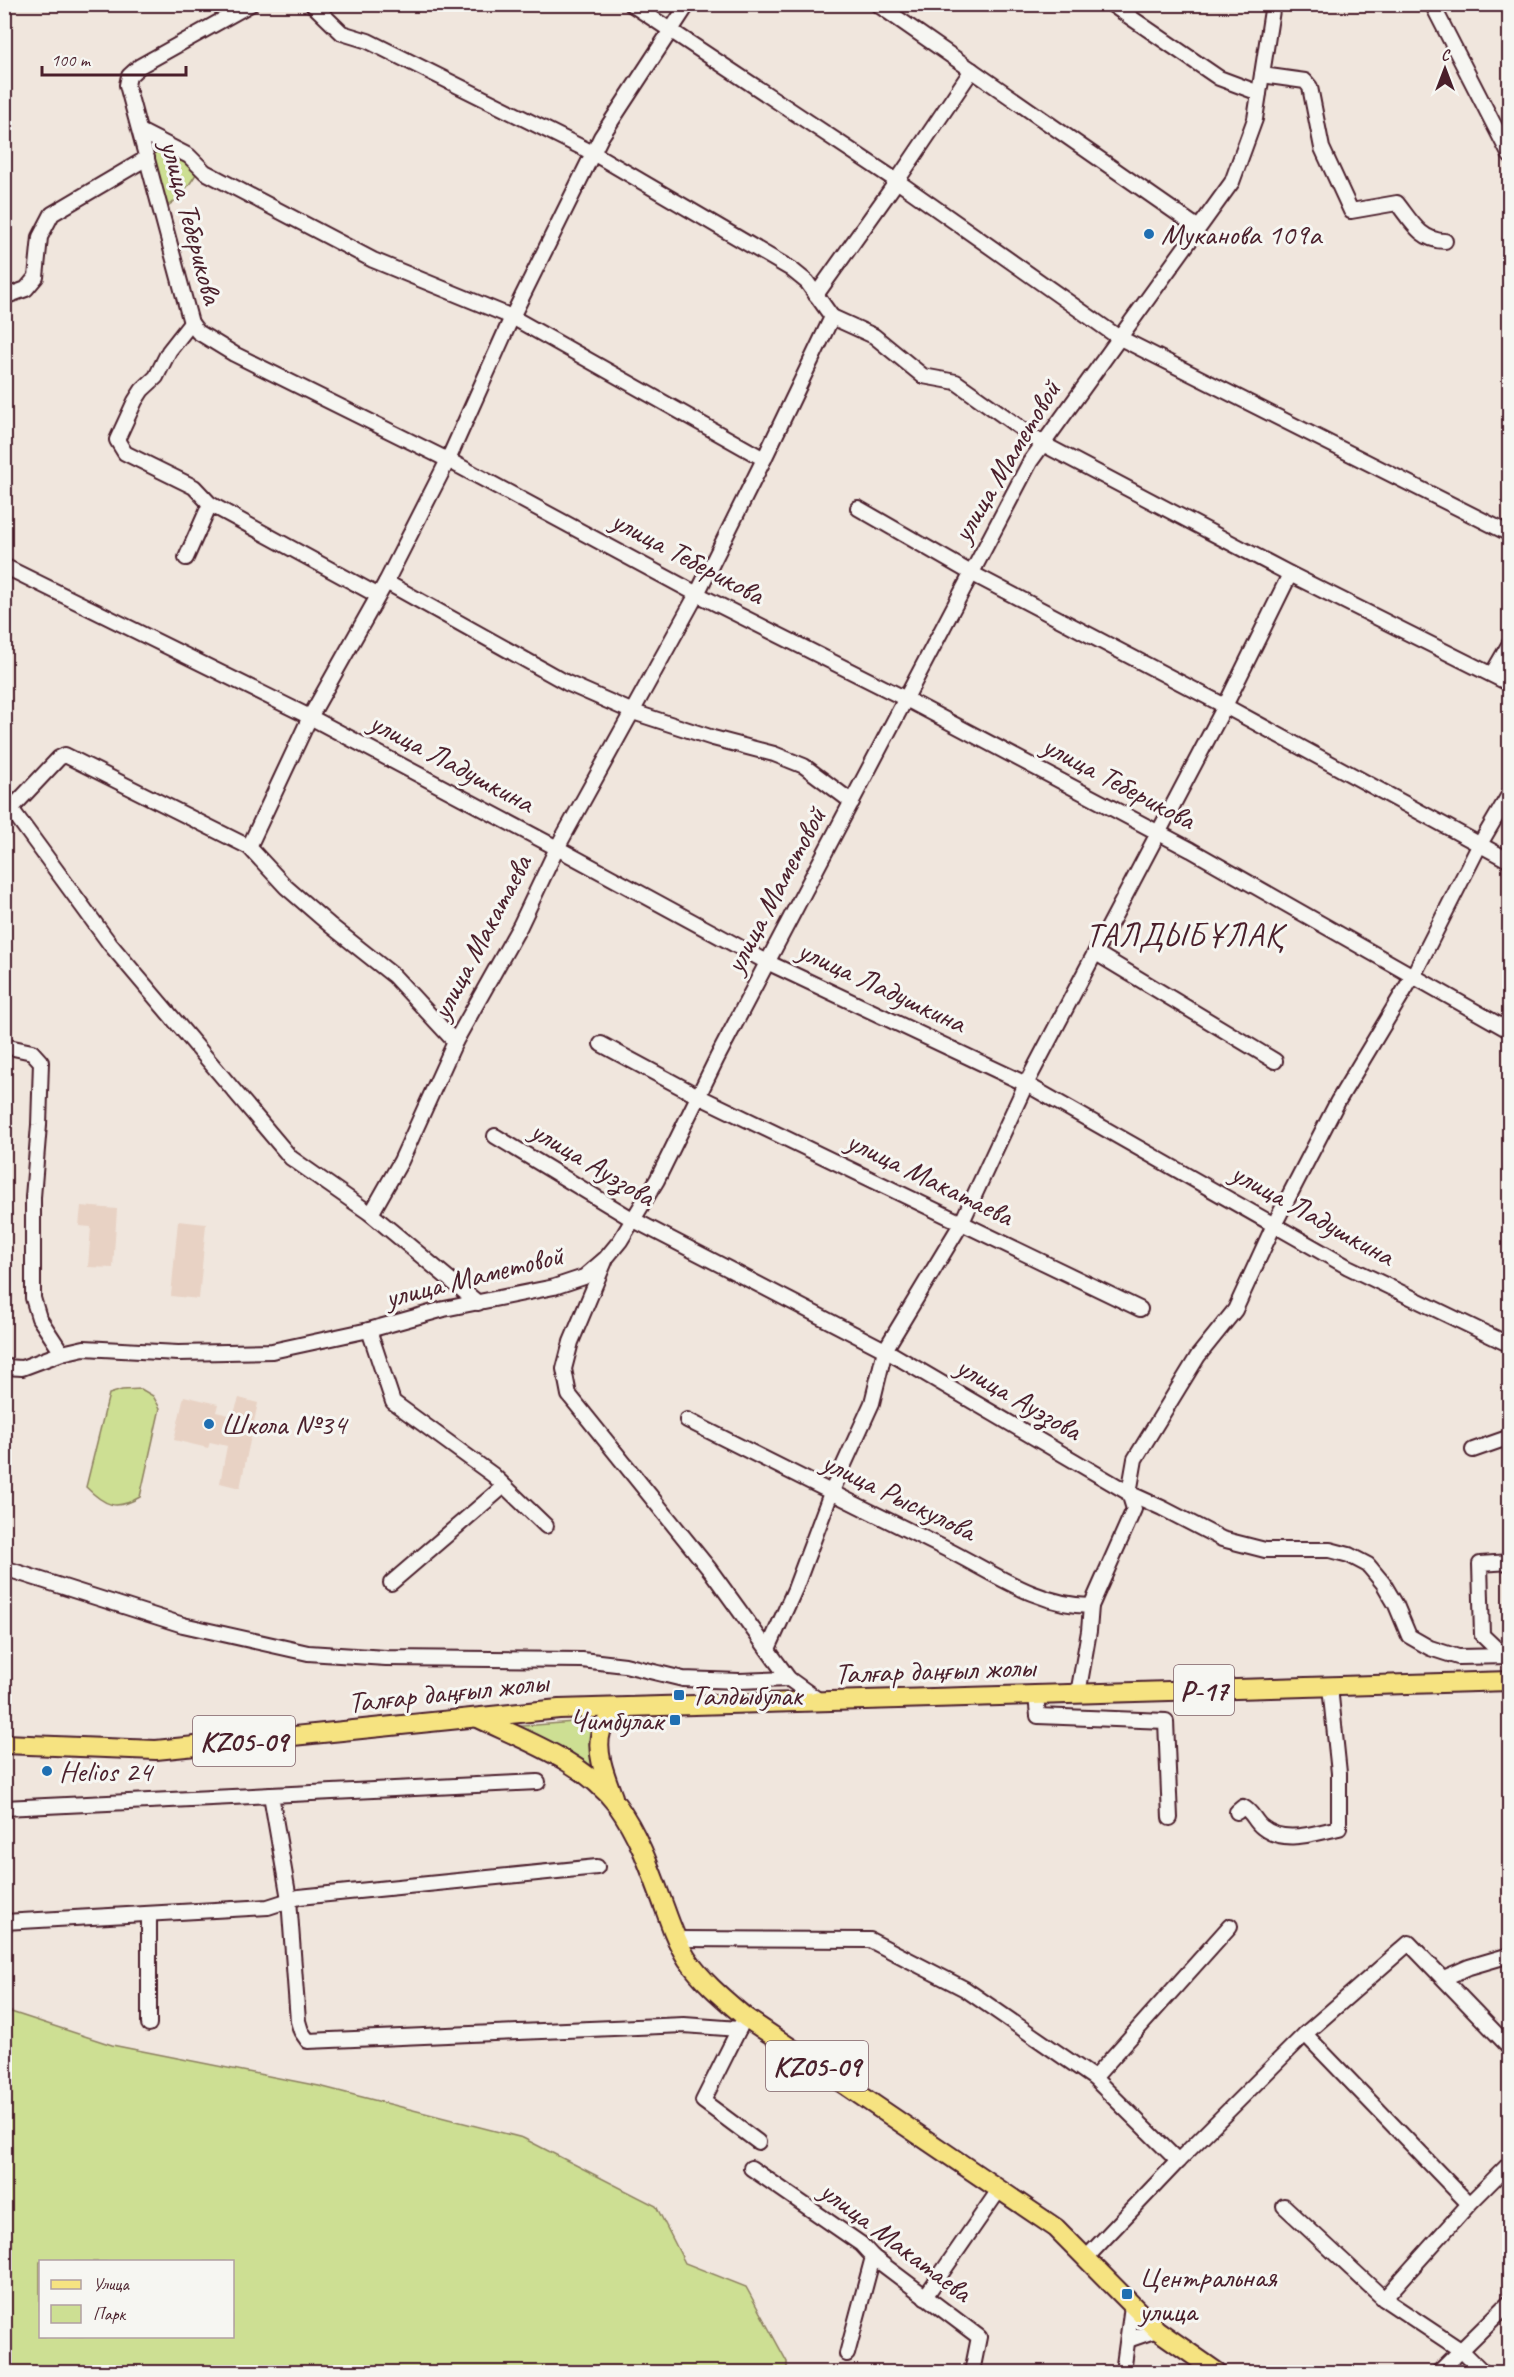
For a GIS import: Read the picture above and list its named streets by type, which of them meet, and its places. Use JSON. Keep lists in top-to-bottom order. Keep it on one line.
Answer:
{"streets":{"main road":["Талғар даңғыл жолы","P-17","KZ05-09"],"street":["улица Теберикова","улица Маметовой","улица Ладушкина","улица Макатаева","улица Ауэзова","улица Рыскулова"]},"crossings":[["улица Теберикова","улица Маметовой"],["улица Теберикова","улица Макатаева"],["улица Маметовой","улица Ладушкина"],["улица Маметовой","улица Макатаева"],["улица Маметовой","улица Ауэзова"],["улица Ладушкина","улица Макатаева"],["Талғар даңғыл жолы","KZ05-09"]],"districts":["ТАЛДЫБҰЛАҚ"],"places":{"other":["Муканова 109а","Школа №34","Helios 24"],"transit":["Талдыбулак","Чимбулак","Центральная улица"]},"legend":["Улица","Парк"],"scale_bar":"100 m","north":"top"}
